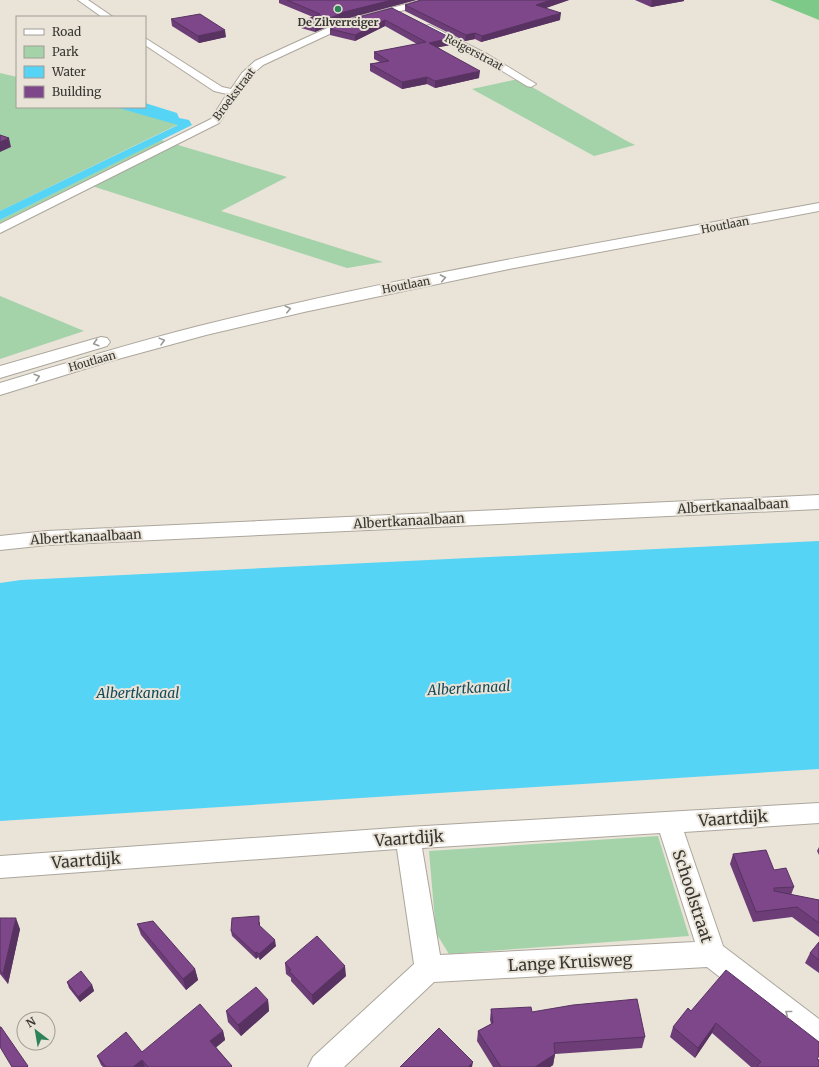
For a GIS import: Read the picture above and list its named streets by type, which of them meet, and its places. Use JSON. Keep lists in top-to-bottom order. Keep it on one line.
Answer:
{"streets":{"main road":["Houtlaan","Albertkanaalbaan"],"street":["Reigerstraat","Broekstraat","Vaartdijk","Schoolstraat","Lange Kruisweg"]},"crossings":[["Vaartdijk","Schoolstraat"],["Schoolstraat","Lange Kruisweg"]],"one_way":["Schoolstraat"],"water":["Albertkanaal"],"places":["De Zilverreiger"],"legend":["Road","Park","Water","Building"],"north":"top left"}
